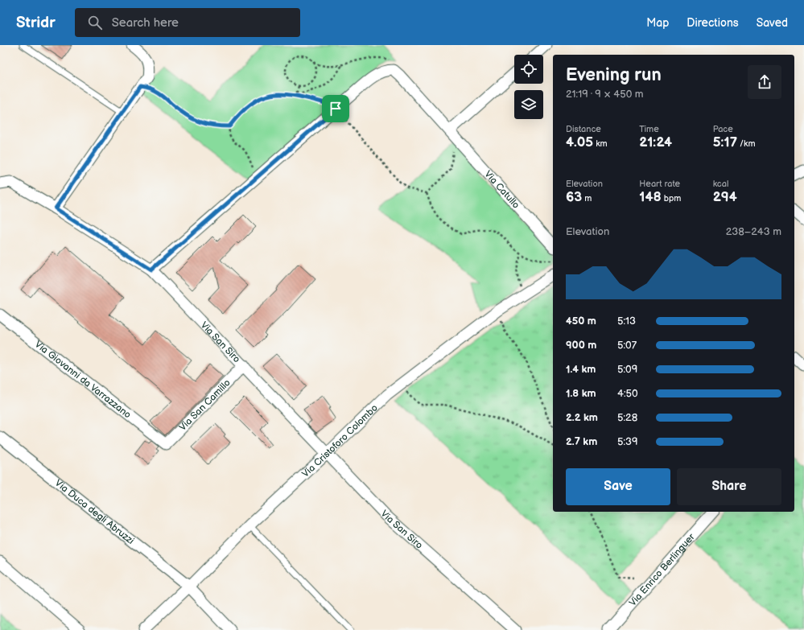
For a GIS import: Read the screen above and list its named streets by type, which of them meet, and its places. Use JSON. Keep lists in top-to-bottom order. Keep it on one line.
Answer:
{"streets":{"street":["Via Catullo","Via San Siro","Via Giovanni da Varrazzano","Via San Camillo","Via Cristoforo Colombo","Via Duca degli Abruzzi","Via Enrico Berlinguer"]},"crossings":[["Via San Siro","Via San Camillo"],["Via San Siro","Via Cristoforo Colombo"],["Via Giovanni da Varrazzano","Via San Camillo"],["Via Cristoforo Colombo","Via Duca degli Abruzzi"]],"page":{"header":"Stridr","search":"Search here","nav":["Map","Directions","Saved"],"heading":["Evening run","21:19 · 9 × 450 m"],"stats":[["Distance","4.05 km"],["Time","21:24"],["Pace","5:17 /km"],["Elevation","63 m"],["Heart rate","148 bpm"],["kcal","294"]],"chart":["Elevation","238–243 m"],"list":[{"name":"450 m","note":"5:13"},{"name":"900 m","note":"5:07"},{"name":"1.4 km","note":"5:09"},{"name":"1.8 km","note":"4:50"},{"name":"2.2 km","note":"5:28"},{"name":"2.7 km","note":"5:39"}],"buttons":["Save","Share"]}}
